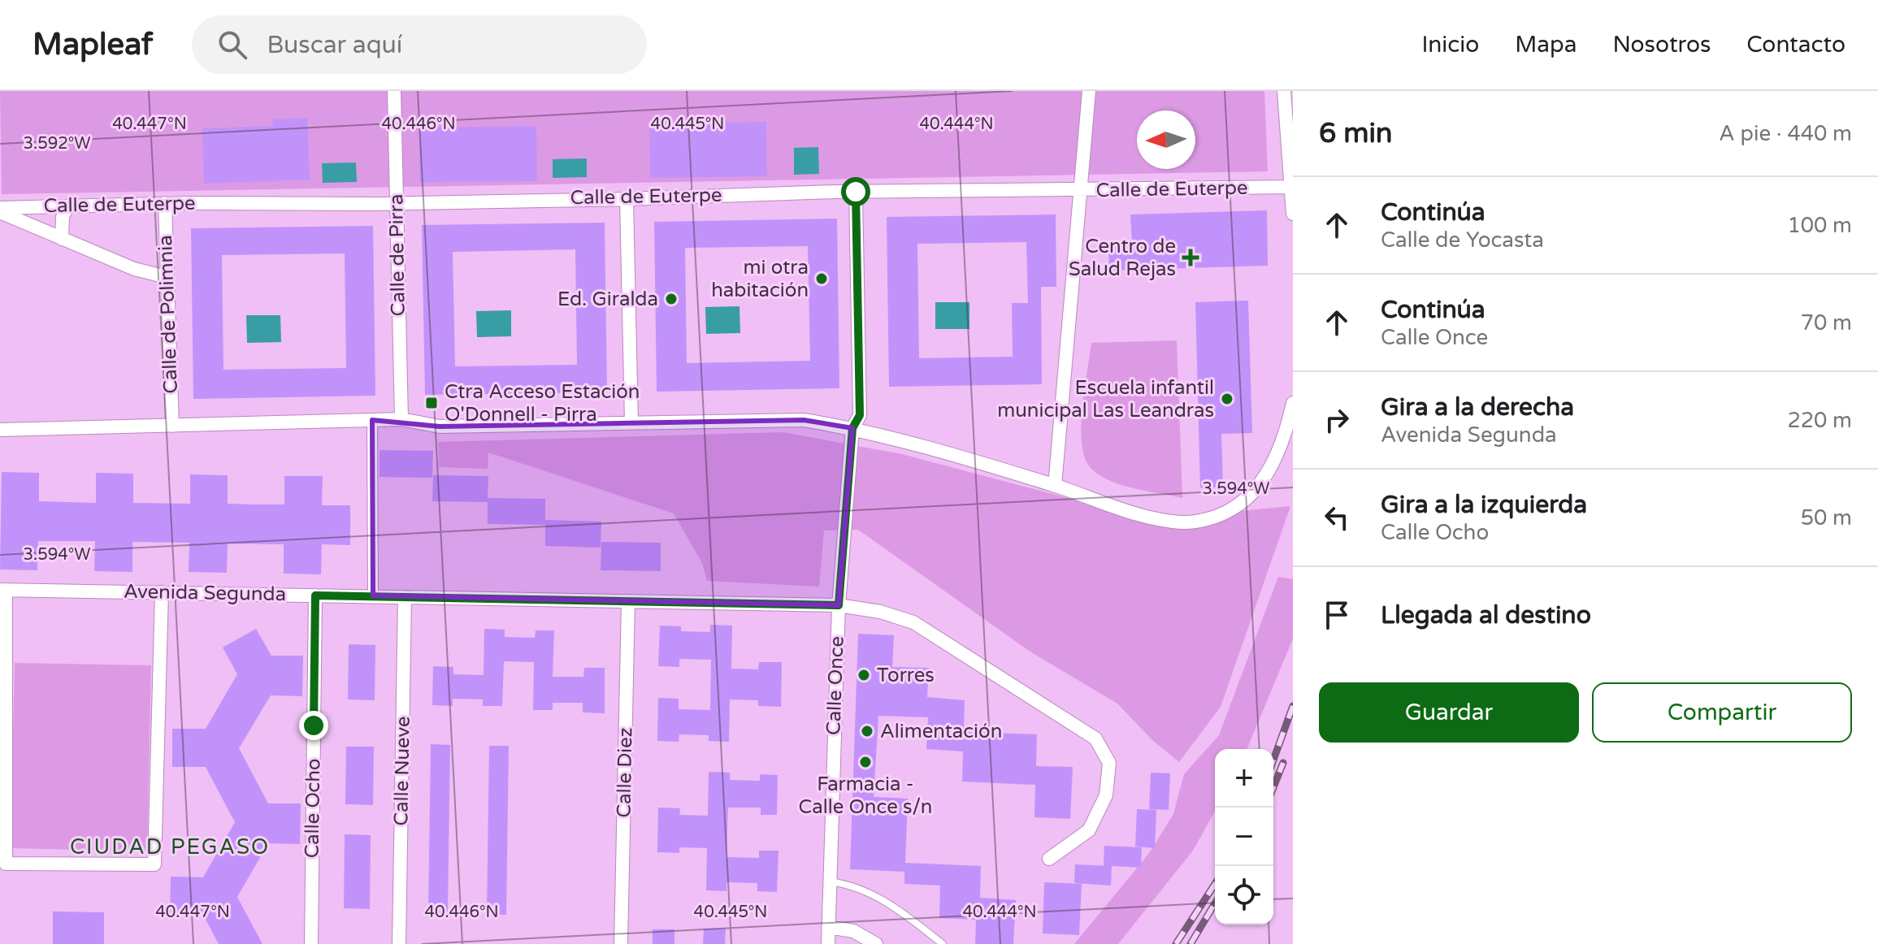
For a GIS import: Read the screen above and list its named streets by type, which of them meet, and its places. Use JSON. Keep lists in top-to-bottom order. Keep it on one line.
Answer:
{"streets":{"street":["Calle de Euterpe","Calle de Pirra","Calle de Polimnia","Avenida Segunda","Calle Once","Calle Nueve","Calle Diez","Calle Ocho"]},"crossings":[["Calle de Euterpe","Calle de Pirra"],["Calle de Euterpe","Calle de Polimnia"],["Calle de Euterpe","Calle Once"],["Avenida Segunda","Calle Once"],["Avenida Segunda","Calle Nueve"],["Avenida Segunda","Calle Diez"],["Avenida Segunda","Calle Ocho"]],"districts":["CIUDAD PEGASO"],"places":{"health":["Centro de Salud Rejas"],"other":["mi otra habitación","Ed. Giralda","Escuela infantil municipal Las Leandras","Torres","Alimentación","Farmacia - Calle Once s/n"],"transit":["Ctra Acceso Estación O'Donnell - Pirra"]},"north":"left","page":{"header":"Mapleaf","search":"Buscar aquí","nav":["Inicio","Mapa","Nosotros","Contacto"],"heading":["6 min","A pie · 440 m"],"list":[["Continúa","Calle de Yocasta","100 m"],["Continúa","Calle Once","70 m"],["Gira a la derecha","Avenida Segunda","220 m"],["Gira a la izquierda","Calle Ocho","50 m"],"Llegada al destino"],"buttons":["Guardar","Compartir"],"map_buttons":["+","−"]},"coordinates":["40.447°N","40.446°N","40.445°N","40.444°N","3.592°W","3.594°W"]}
